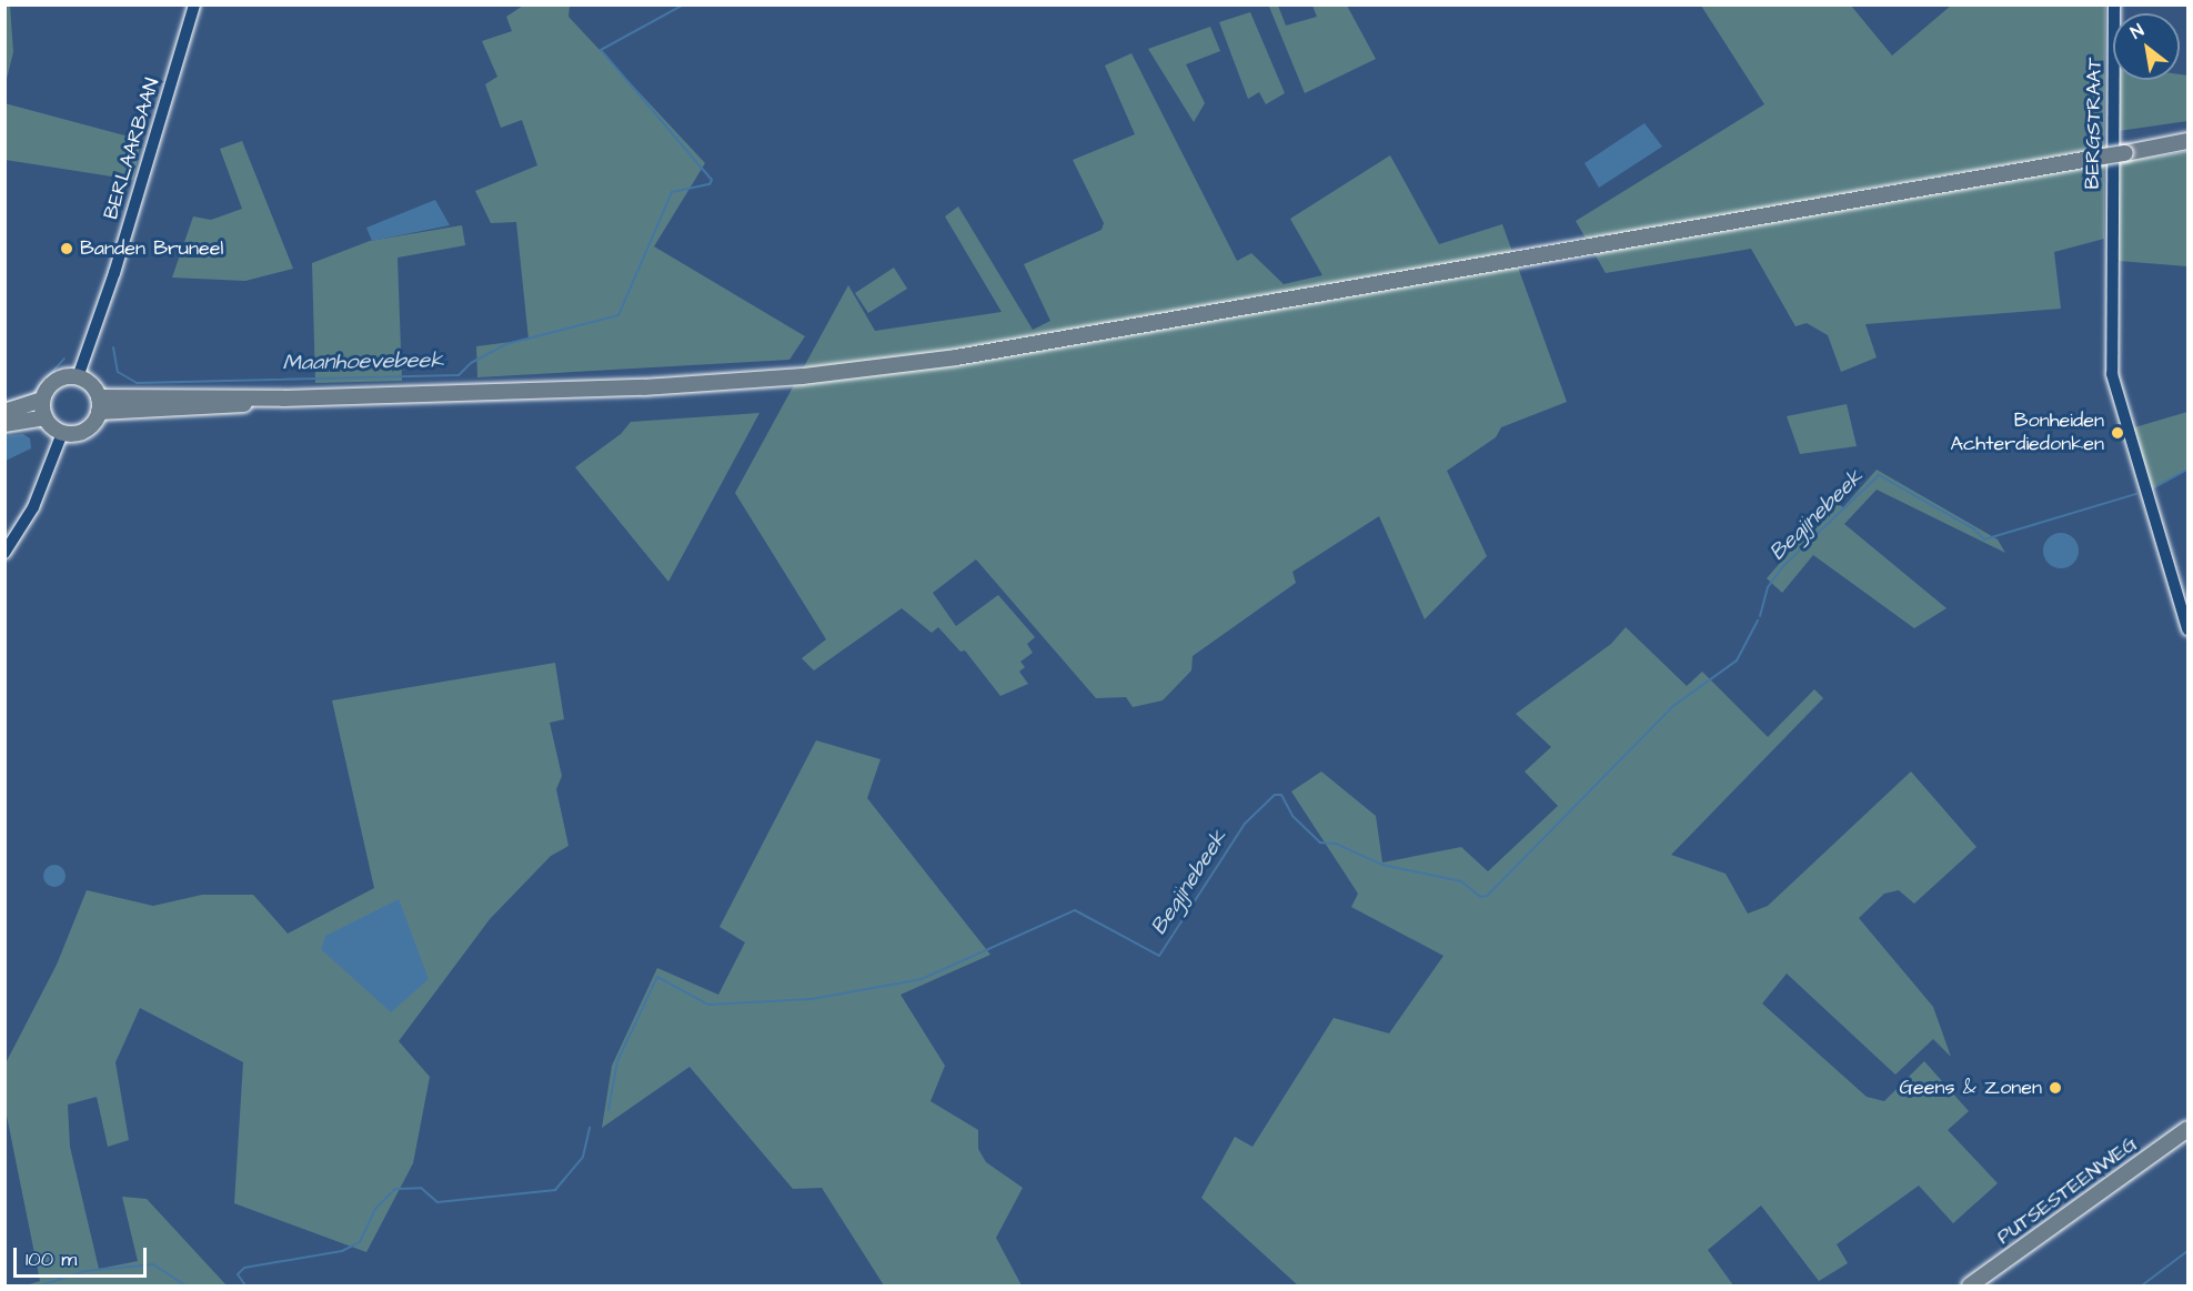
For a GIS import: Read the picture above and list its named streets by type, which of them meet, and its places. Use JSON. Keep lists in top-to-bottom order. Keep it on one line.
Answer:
{"streets":{"main road":["PUTSESTEENWEG"],"street":["BERGSTRAAT","BERLAARBAAN"]},"water":["Maanhoevebeek","Begijnebeek"],"places":["Banden Bruneel","Bonheiden Achterdiedonken","Geens & Zonen"],"scale_bar":"100 m","north":"top left"}
